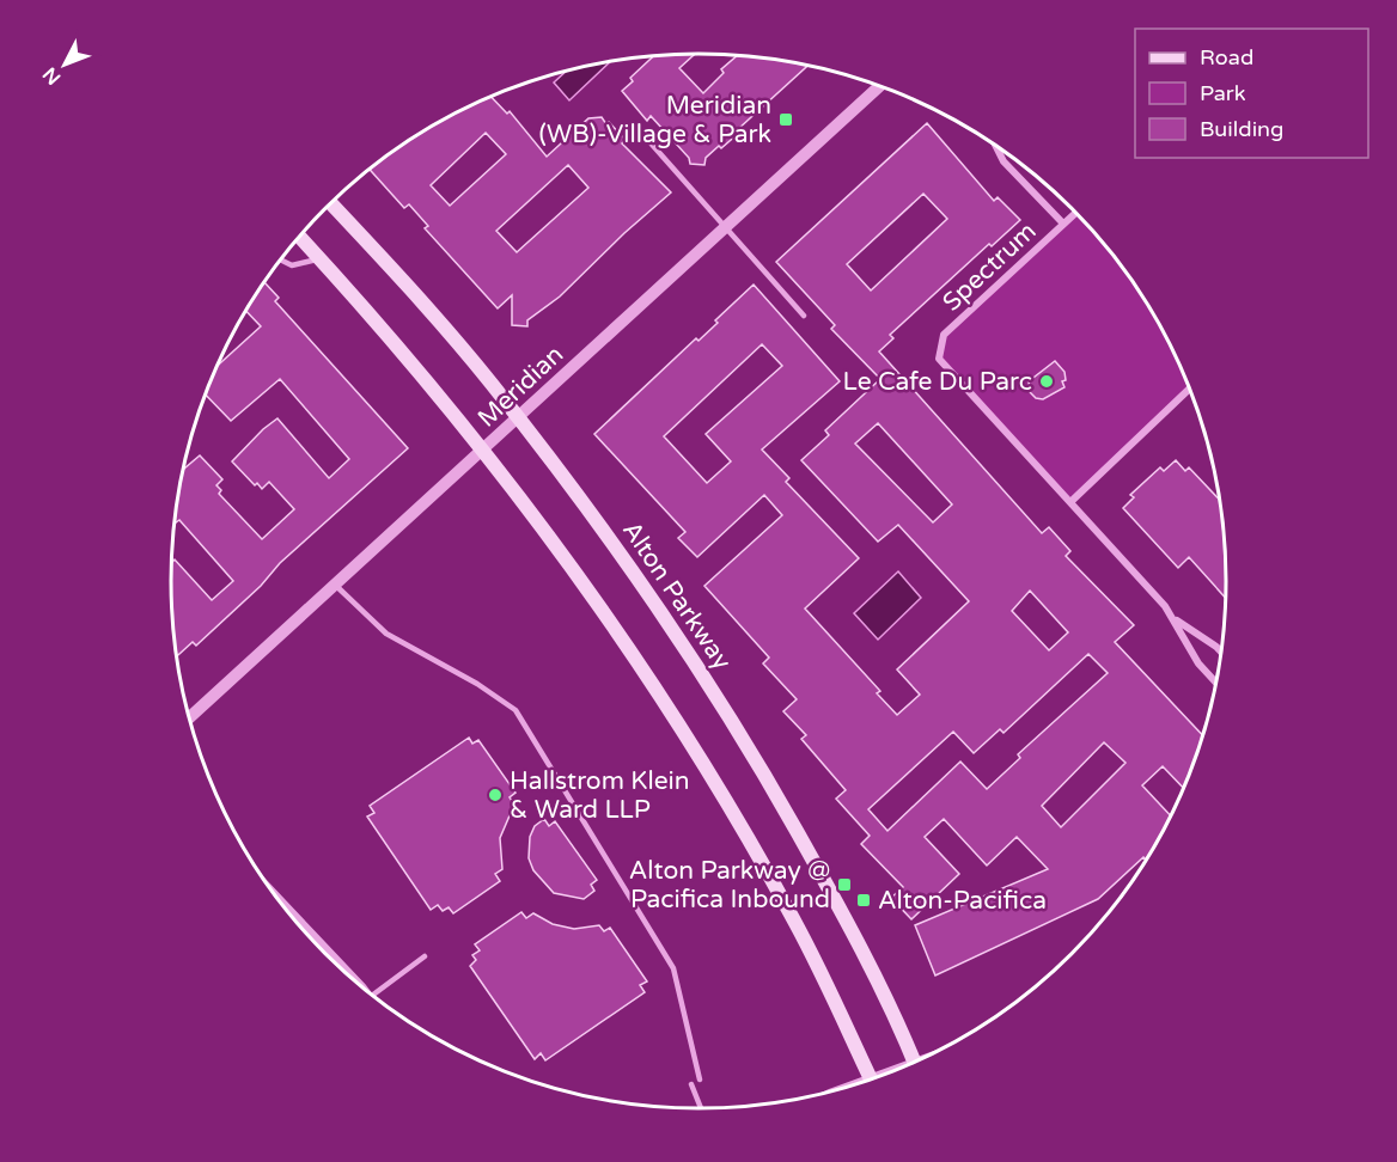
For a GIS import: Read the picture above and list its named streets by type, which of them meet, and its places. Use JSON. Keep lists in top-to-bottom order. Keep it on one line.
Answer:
{"streets":{"main road":["Alton Parkway"],"street":["Spectrum","Meridian"]},"crossings":[["Meridian","Alton Parkway"]],"places":{"transit":["Meridian (WB)-Village & Park","Alton Parkway @ Pacifica Inbound","Alton-Pacifica"],"other":["Le Cafe Du Parc","Hallstrom Klein & Ward LLP"]},"legend":["Road","Park","Building"],"north":"bottom left"}
